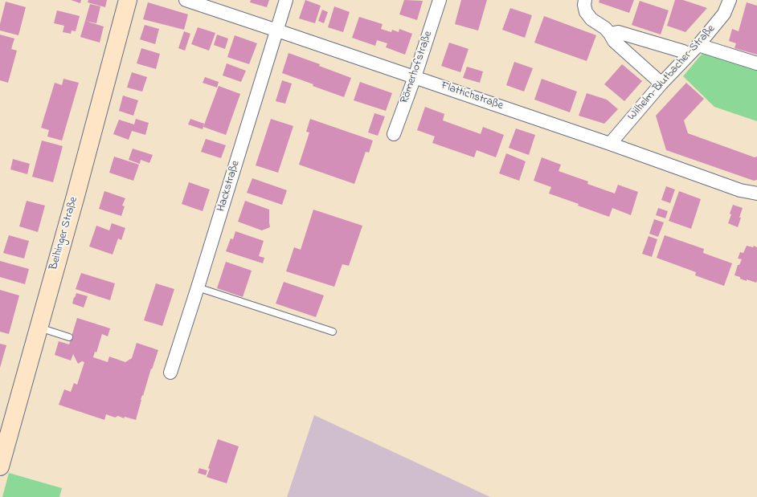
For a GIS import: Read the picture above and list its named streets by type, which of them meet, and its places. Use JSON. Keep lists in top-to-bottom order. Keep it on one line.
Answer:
{"streets":{"main road":["Beihinger Straße"],"street":["Römerhofstraße","Wilhelm-Blutbacher-Straße","Flattichstraße","Hackstraße"]},"crossings":[["Römerhofstraße","Flattichstraße"],["Wilhelm-Blutbacher-Straße","Flattichstraße"],["Flattichstraße","Hackstraße"]]}
